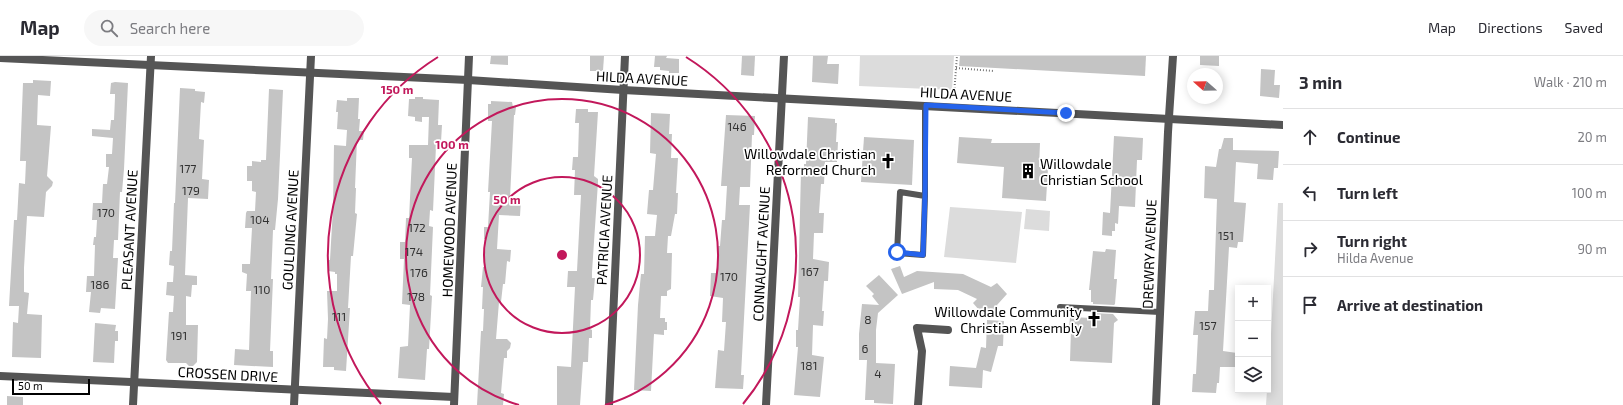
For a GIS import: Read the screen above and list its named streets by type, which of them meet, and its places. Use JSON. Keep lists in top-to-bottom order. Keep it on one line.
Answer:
{"streets":{"street":["HILDA AVENUE","PLEASANT AVENUE","GOULDING AVENUE","HOMEWOOD AVENUE","PATRICIA AVENUE","CONNAUGHT AVENUE","DREWRY AVENUE","CROSSEN DRIVE"]},"crossings":[["HILDA AVENUE","PLEASANT AVENUE"],["HILDA AVENUE","GOULDING AVENUE"],["HILDA AVENUE","HOMEWOOD AVENUE"],["HILDA AVENUE","PATRICIA AVENUE"],["HILDA AVENUE","CONNAUGHT AVENUE"],["HILDA AVENUE","DREWRY AVENUE"],["PLEASANT AVENUE","CROSSEN DRIVE"],["GOULDING AVENUE","CROSSEN DRIVE"],["HOMEWOOD AVENUE","CROSSEN DRIVE"]],"places":{"church":["Willowdale Christian Reformed Church","Willowdale Community Christian Assembly"],"building":["Willowdale Christian School"]},"house_numbers":["146","177","179","170","104","172","151","174","167","176","170","186","110","178","111","8","157","191","6","181","4"],"scale_bar":"50 m","north":"left","page":{"header":"Map","search":"Search here","nav":["Map","Directions","Saved"],"heading":["3 min","Walk · 210 m"],"list":[["Continue","20 m"],["Turn left","100 m"],["Turn right","Hilda Avenue","90 m"],"Arrive at destination"],"map_buttons":["+","−"],"scale":"50 m"},"rings":["150 m","100 m","50 m"]}
